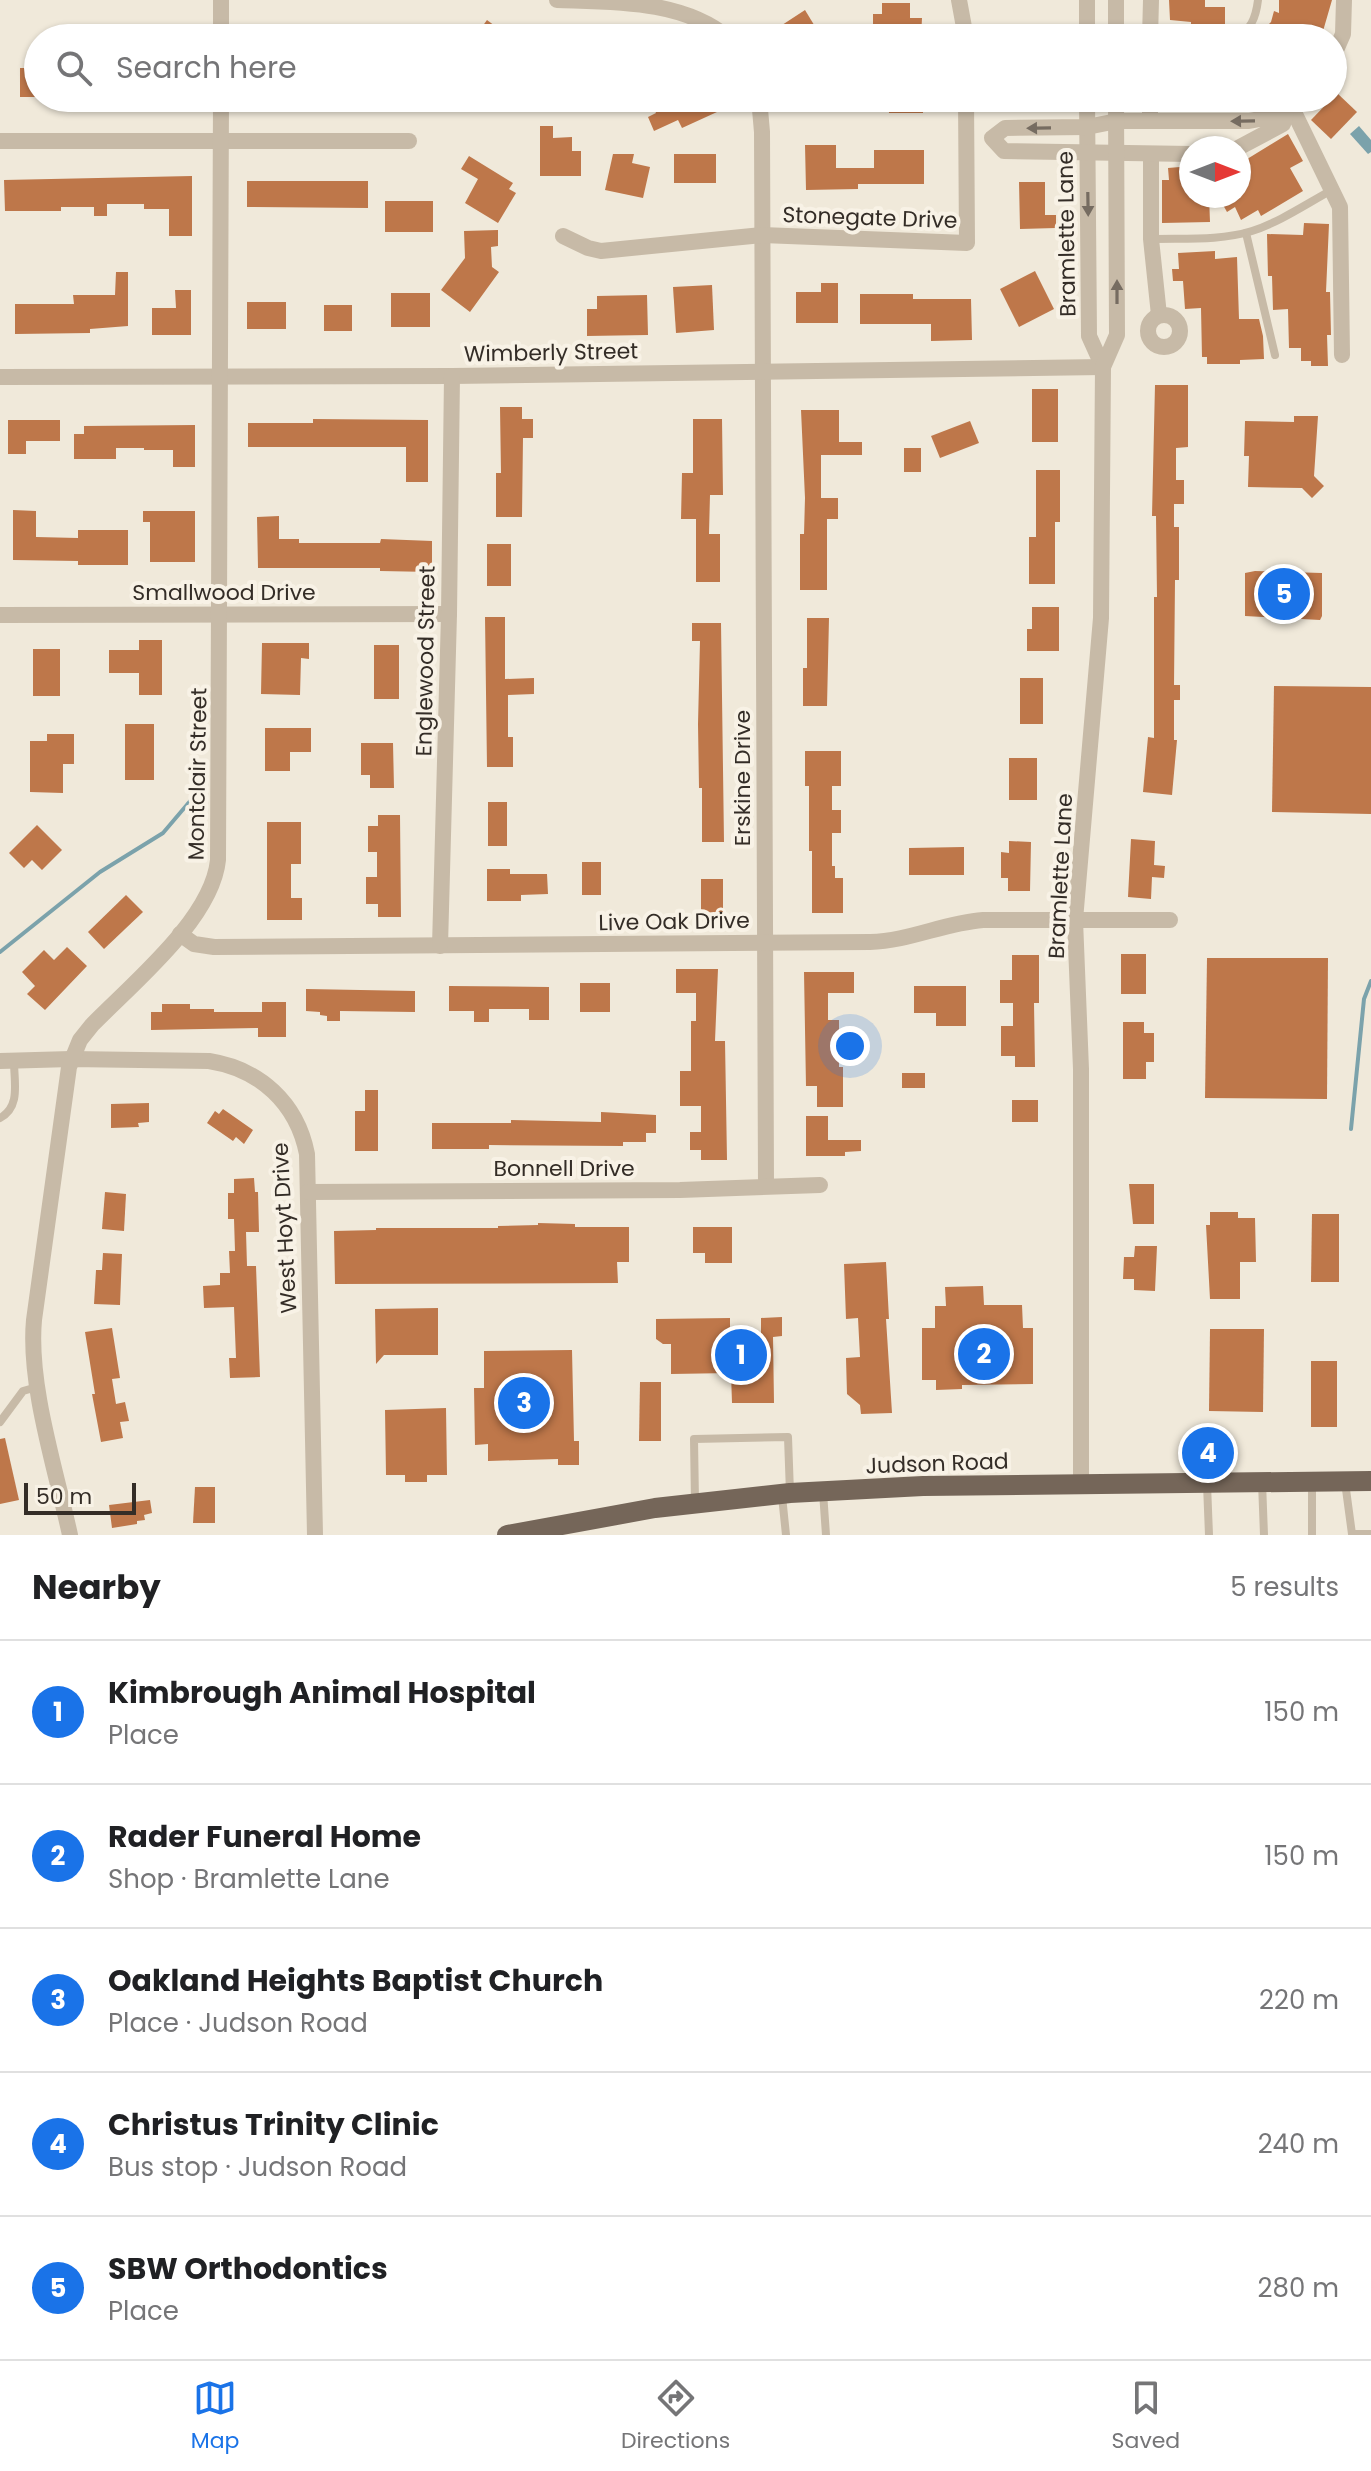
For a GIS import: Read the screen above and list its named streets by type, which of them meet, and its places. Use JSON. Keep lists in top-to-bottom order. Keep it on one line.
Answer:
{"streets":{"main road":["Judson Road"],"street":["Stonegate Drive","Bramlette Lane","Wimberly Street","Smallwood Drive","Englewood Street","Montclair Street","Erskine Drive","Live Oak Drive","Bonnell Drive","West Hoyt Drive"]},"crossings":[["Stonegate Drive","Wimberly Street"],["Stonegate Drive","Erskine Drive"],["Bramlette Lane","Wimberly Street"],["Bramlette Lane","Live Oak Drive"],["Bramlette Lane","Judson Road"],["Wimberly Street","Englewood Street"],["Wimberly Street","Montclair Street"],["Wimberly Street","Erskine Drive"],["Smallwood Drive","Englewood Street"],["Smallwood Drive","Montclair Street"],["Englewood Street","Live Oak Drive"],["Montclair Street","Live Oak Drive"],["Montclair Street","West Hoyt Drive"],["Erskine Drive","Live Oak Drive"],["Erskine Drive","Bonnell Drive"],["Bonnell Drive","West Hoyt Drive"]],"scale_bar":"50 m","north":"right","page":{"search":"Search here","pins":["5","2","1","3","4"],"scale":"50 m","heading":["Nearby","5 results"],"list":[{"mark":"1","name":"Kimbrough Animal Hospital","note":"Place","value":"150 m"},{"mark":"2","name":"Rader Funeral Home","note":"Shop · Bramlette Lane","value":"150 m"},{"mark":"3","name":"Oakland Heights Baptist Church","note":"Place · Judson Road","value":"220 m"},{"mark":"4","name":"Christus Trinity Clinic","note":"Bus stop · Judson Road","value":"240 m"},{"mark":"5","name":"SBW Orthodontics","note":"Place","value":"280 m"}],"nav":["Map","Directions","Saved"]}}
